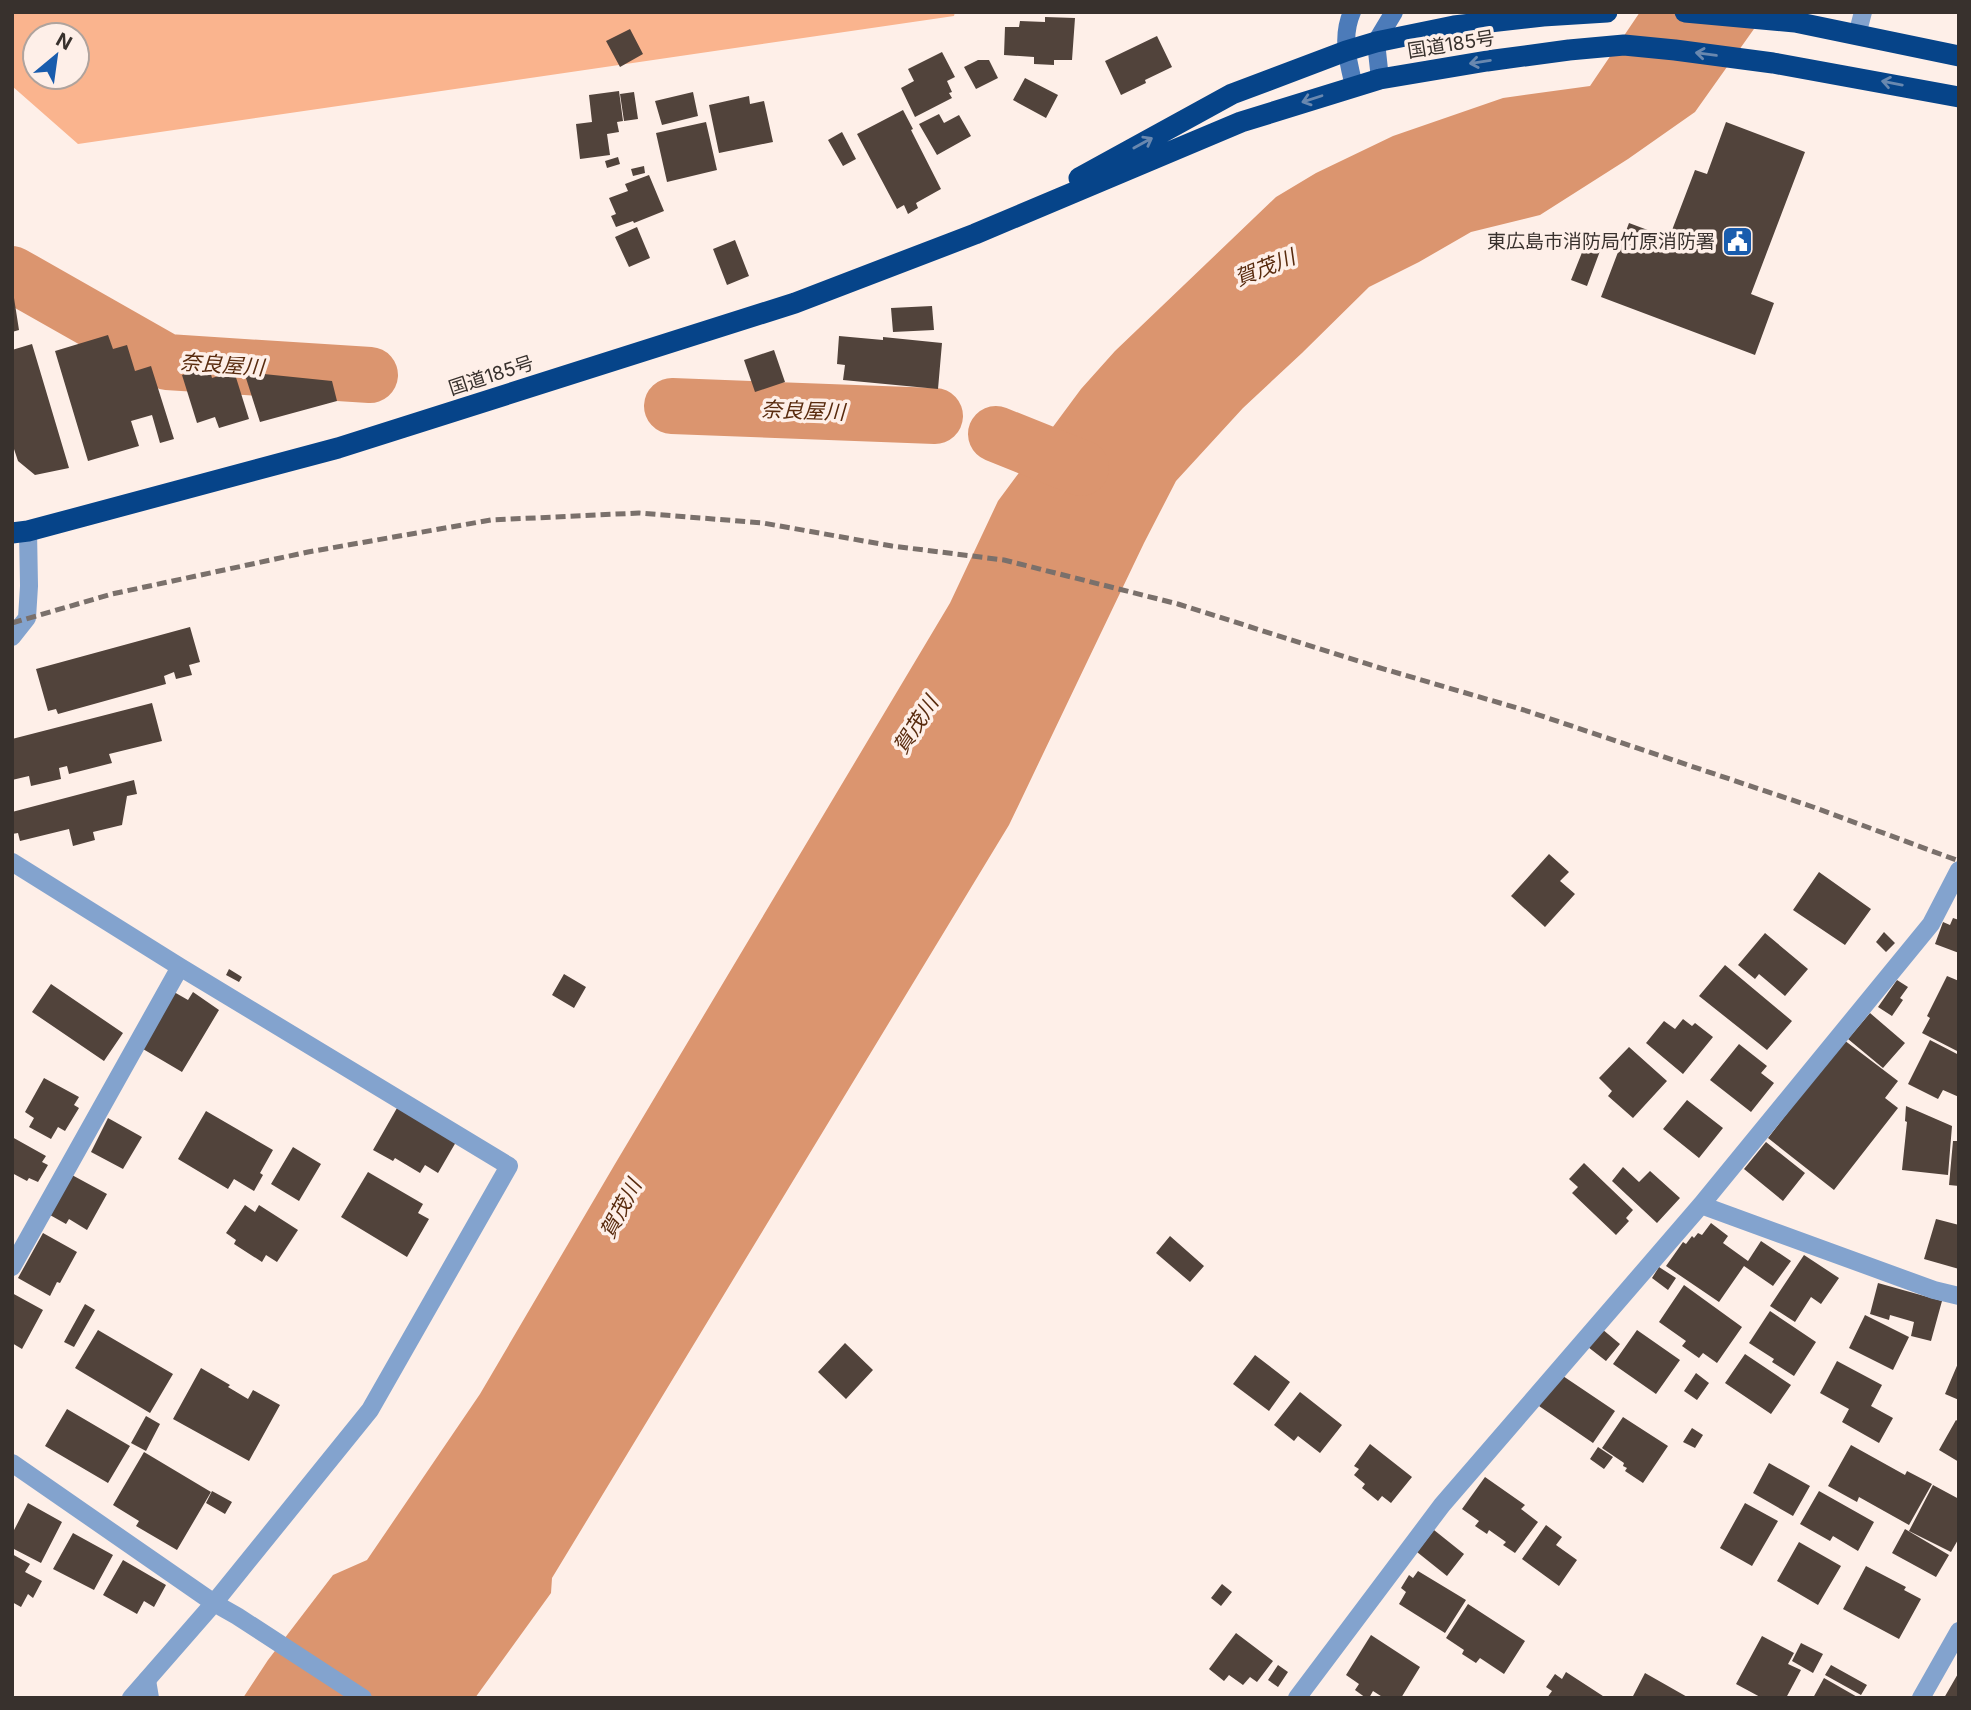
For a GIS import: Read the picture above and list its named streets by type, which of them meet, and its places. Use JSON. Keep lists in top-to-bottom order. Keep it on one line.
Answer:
{"streets":{"highway":["国道185号"]},"water":["賀茂川","奈良屋川"],"places":{"public building":["東広島市消防局竹原消防署"]},"north":"top right"}
